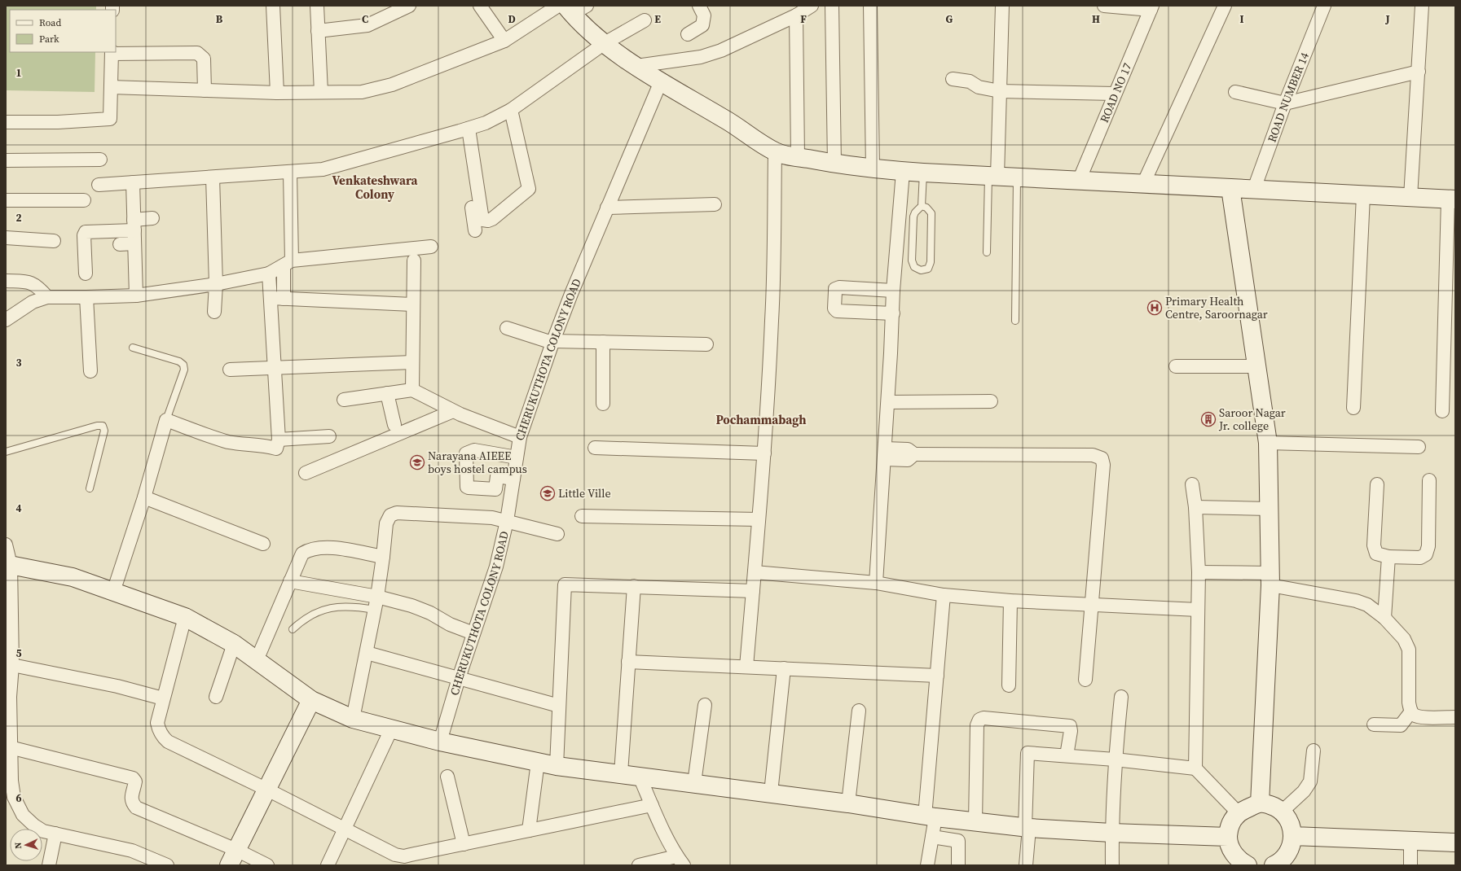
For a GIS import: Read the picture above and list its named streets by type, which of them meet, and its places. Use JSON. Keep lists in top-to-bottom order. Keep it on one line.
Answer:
{"streets":{"street":["ROAD NO 17","ROAD NUMBER 14","CHERUKUTHOTA COLONY ROAD"]},"districts":["Venkateshwara Colony","Pochammabagh"],"places":{"hospital":["Primary Health Centre, Saroornagar"],"building":["Saroor Nagar Jr. college"],"school or university":["Narayana AIEEE boys hostel campus","Little Ville"]},"legend":["Road","Park"],"north":"left","grid":{"columns":["B","C","D","E","F","G","H","I","J"],"rows":["1","2","3","4","5","6"]}}
